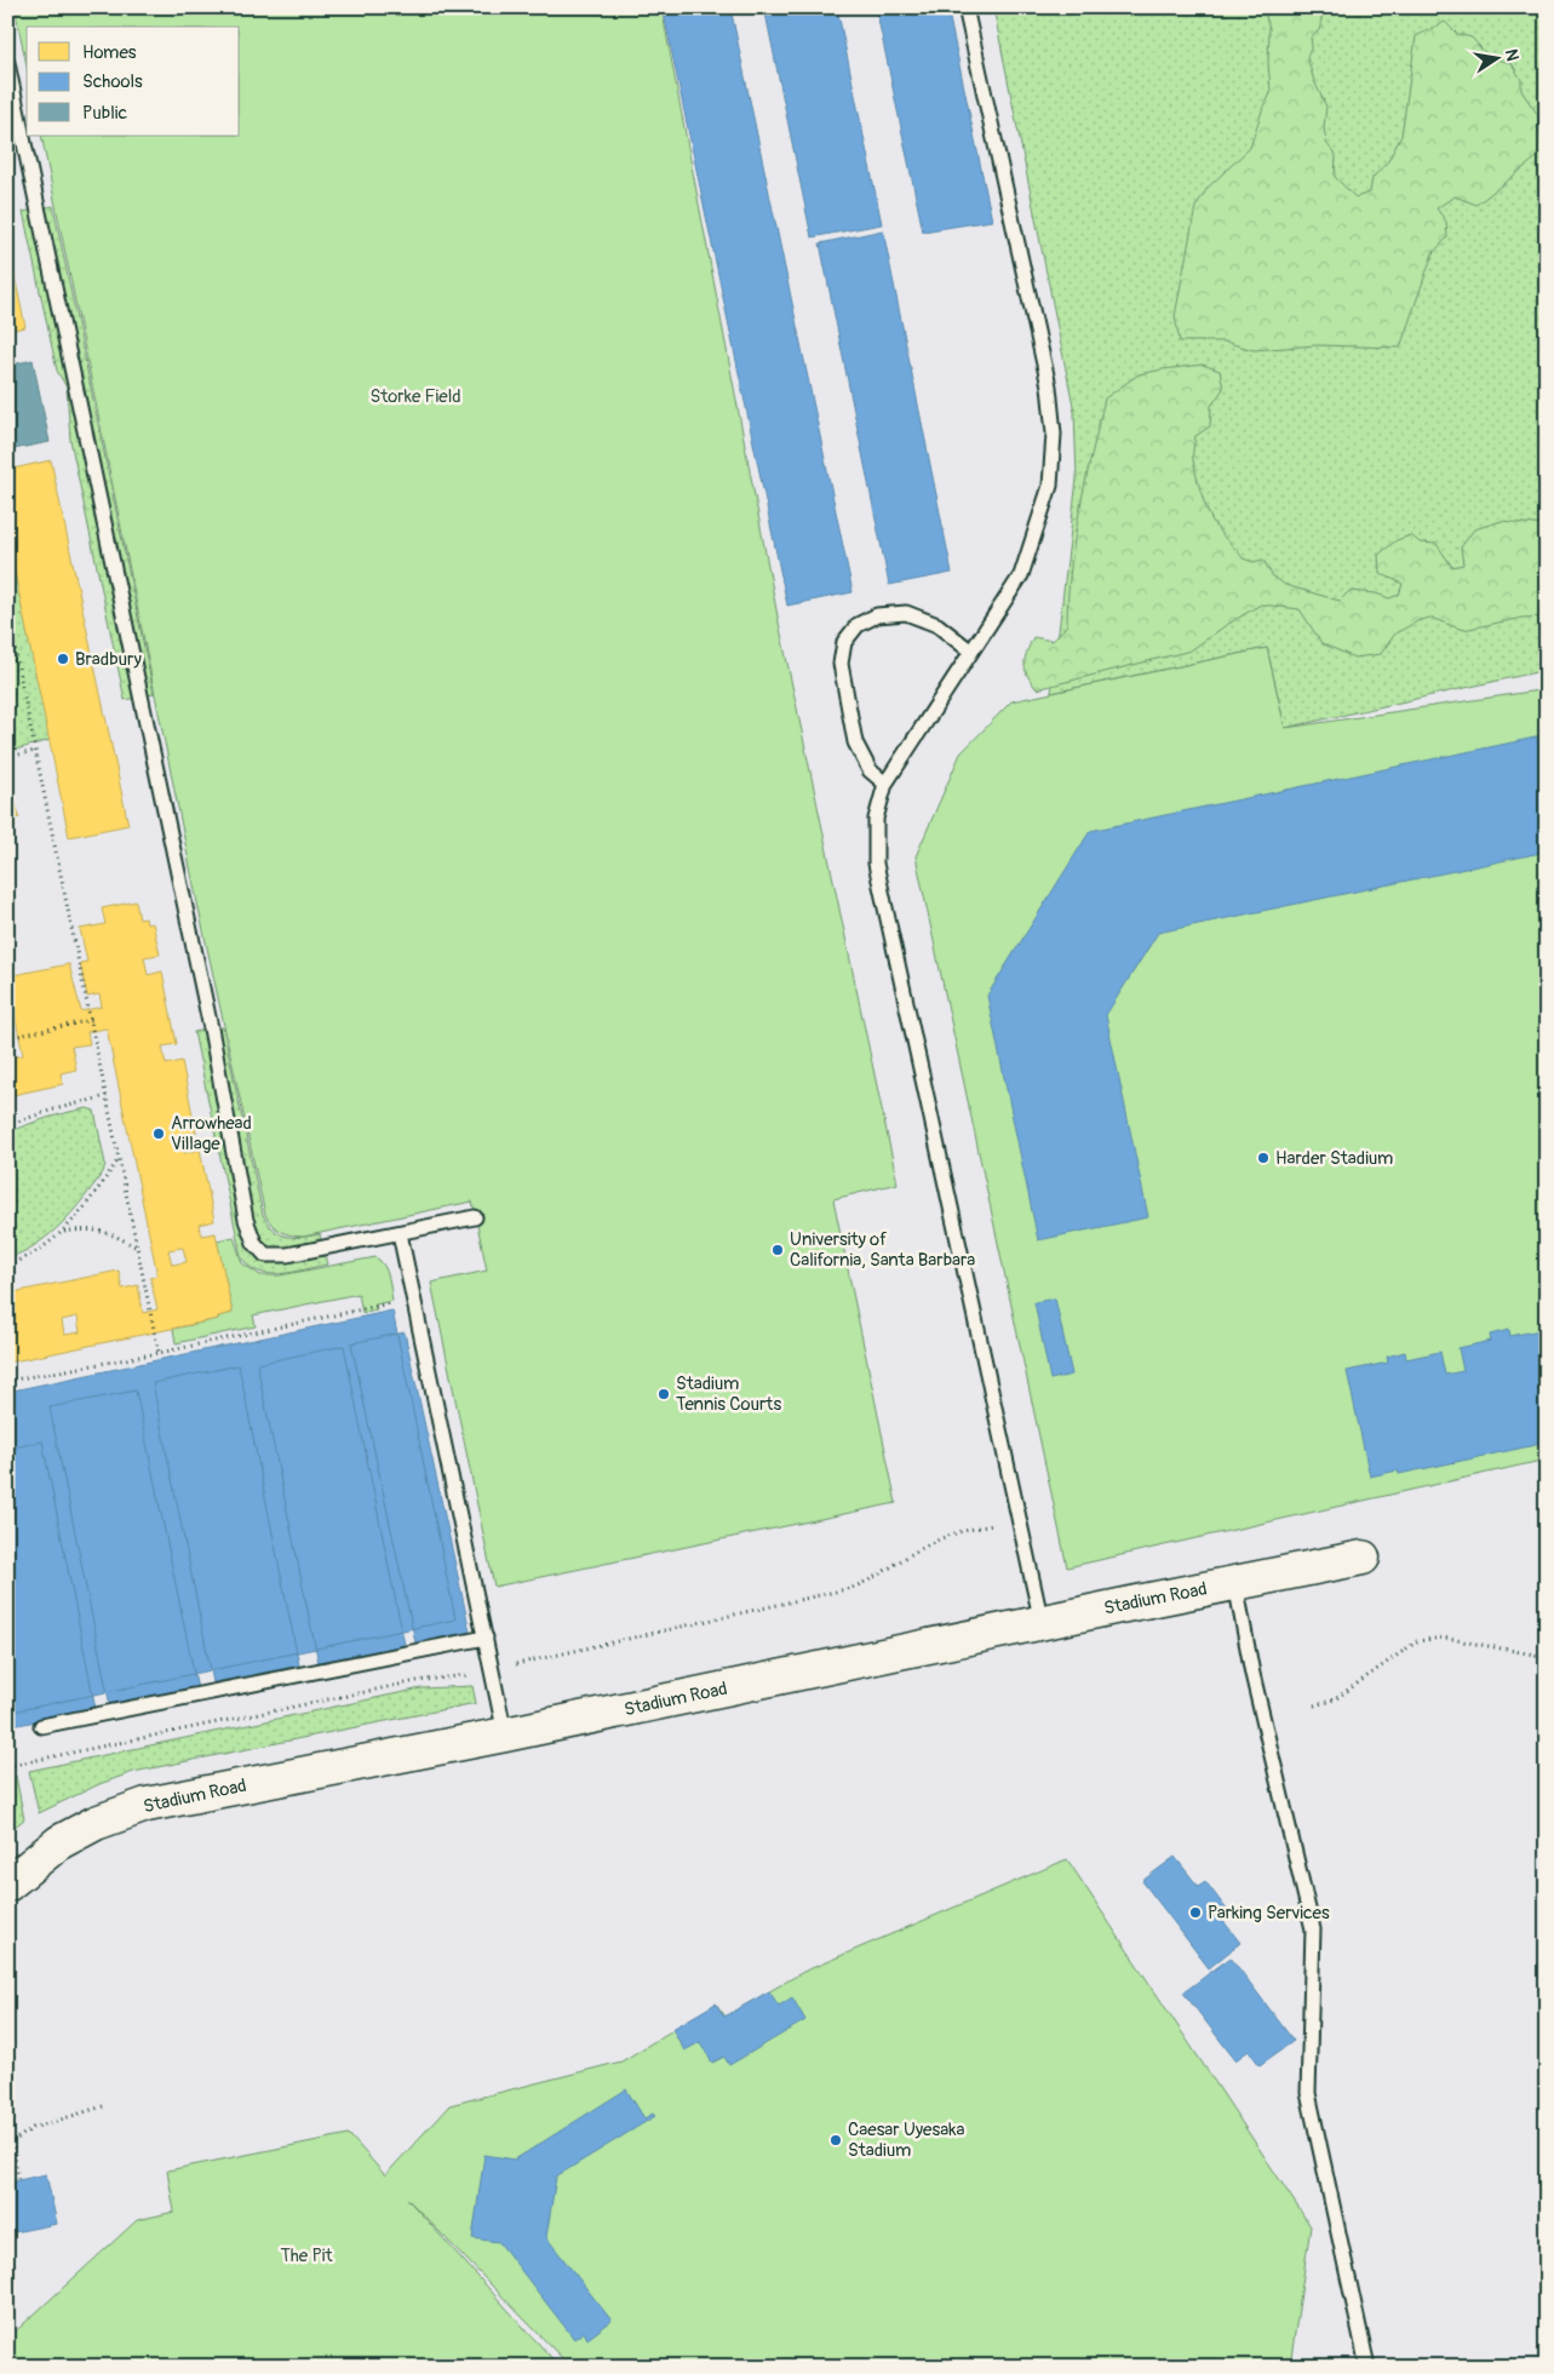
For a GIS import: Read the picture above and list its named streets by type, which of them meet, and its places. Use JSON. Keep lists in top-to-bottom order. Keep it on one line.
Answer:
{"streets":{"street":["Stadium Road"]},"parks":["Storke Field","The Pit"],"places":["Bradbury","Arrowhead Village","Harder Stadium","University of California, Santa Barbara","Stadium Tennis Courts","Parking Services","Caesar Uyesaka Stadium"],"legend":["Homes","Schools","Public"],"north":"right"}
